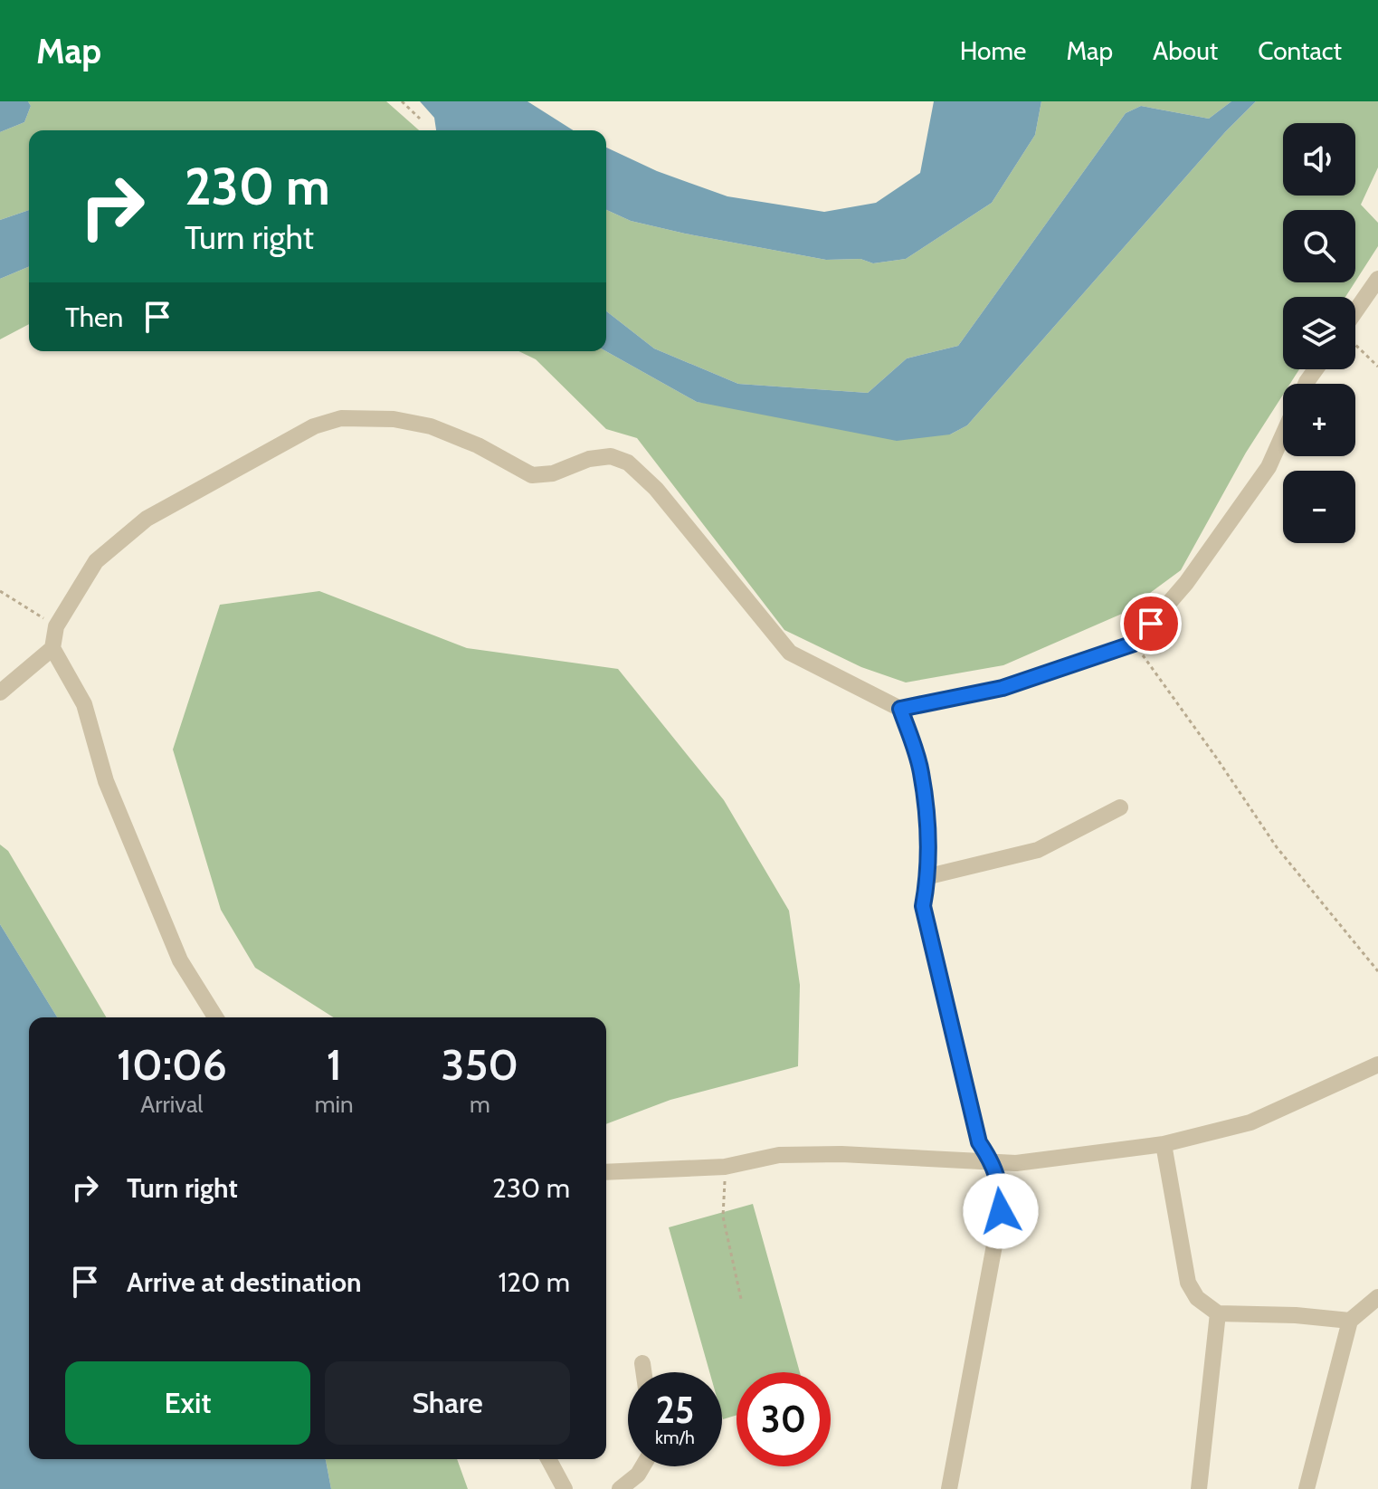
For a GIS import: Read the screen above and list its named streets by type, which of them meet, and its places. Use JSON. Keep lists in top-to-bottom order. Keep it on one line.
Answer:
{"page":{"header":"Map","nav":["Home","Map","About","Contact"],"map_buttons":["+","−"],"turn":["230 m","Turn right"],"then":"Then","eta":["10:06","Arrival","1","min","350","m"],"list":[{"name":"Turn right","value":"230 m"},{"name":"Arrive at destination","value":"120 m"}],"buttons":["Exit","Share"],"speed":"25 km/h","limit":"30"}}
